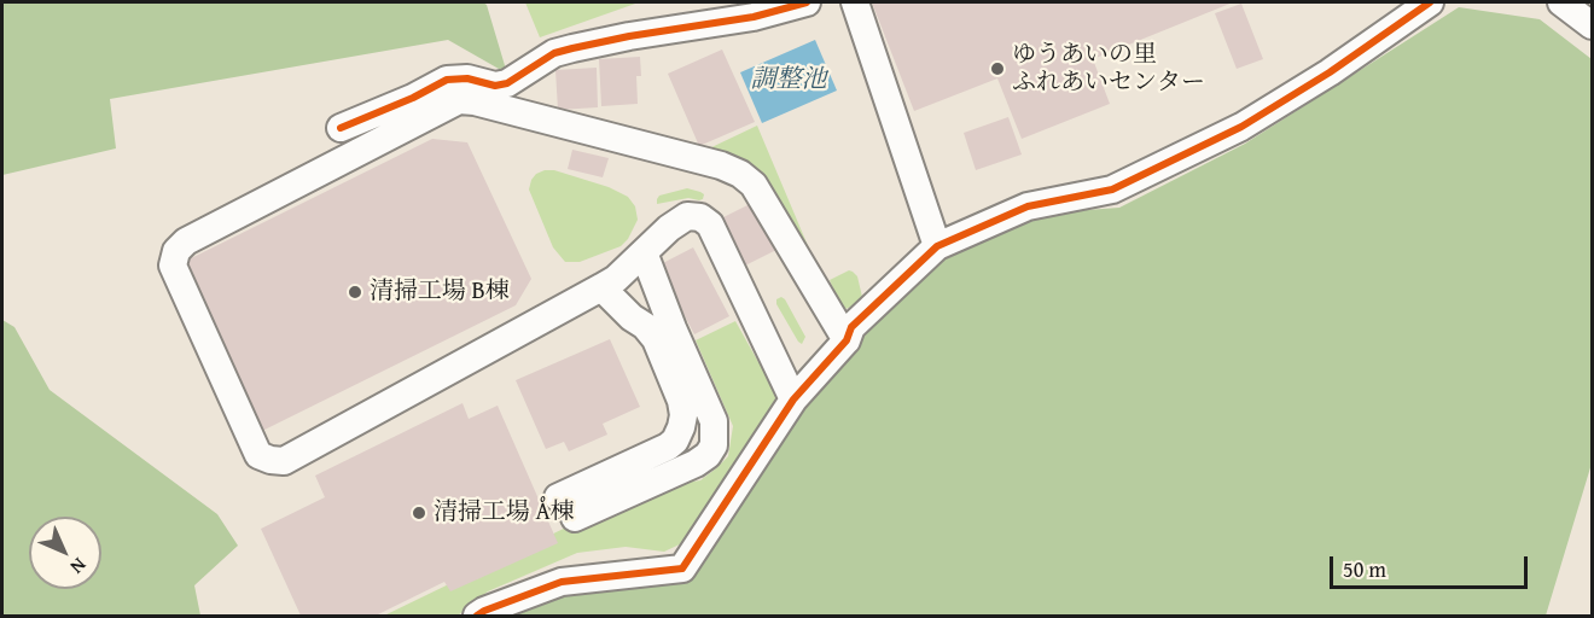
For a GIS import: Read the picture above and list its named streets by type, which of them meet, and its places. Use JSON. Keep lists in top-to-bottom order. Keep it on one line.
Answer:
{"water":["調整池"],"places":["ゆうあいの里 ふれあいセンター","清掃工場 B棟","清掃工場 Å棟"],"scale_bar":"50 m","north":"bottom right"}
